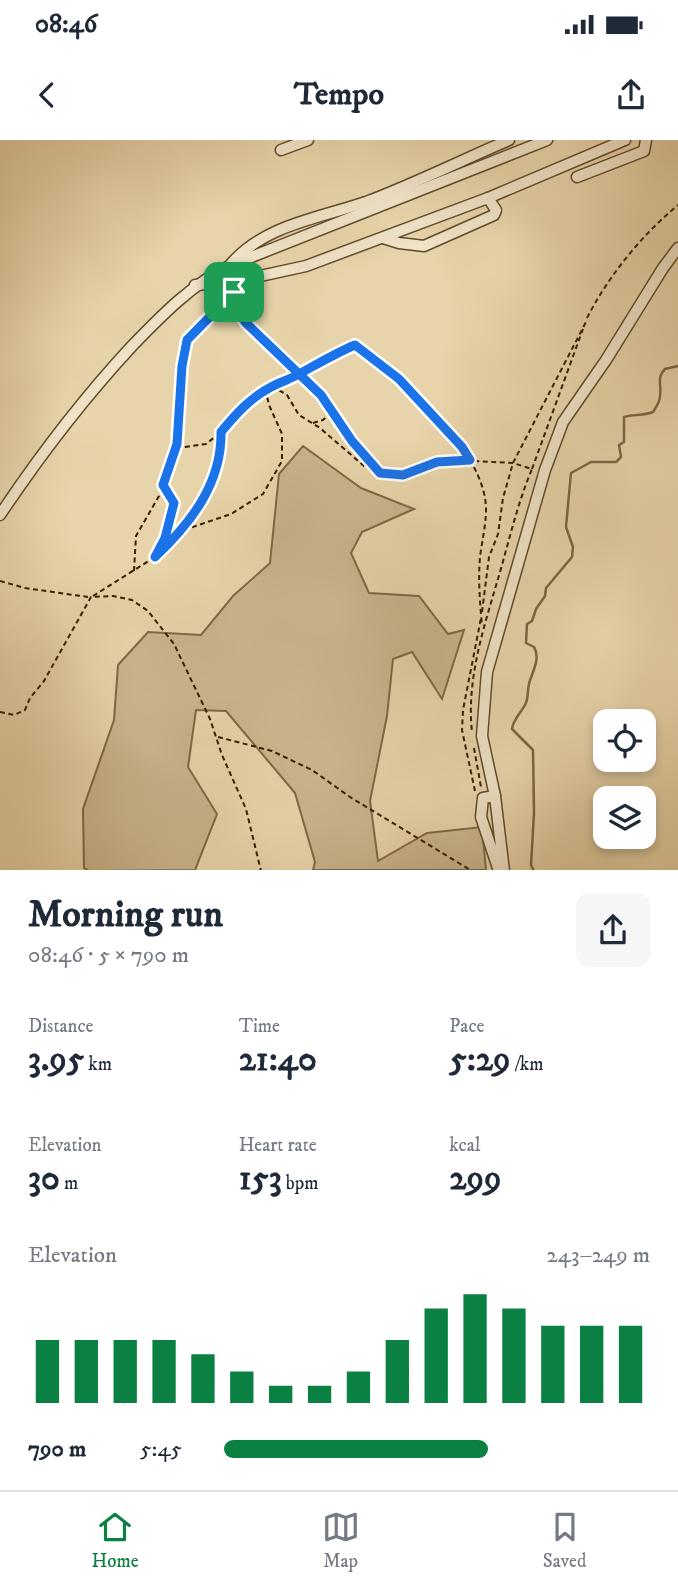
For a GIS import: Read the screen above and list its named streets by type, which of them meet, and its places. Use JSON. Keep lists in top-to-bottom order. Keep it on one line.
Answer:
{"page":{"status":"08:46","header":"Tempo","heading":["Morning run","08:46 · 5 × 790 m"],"stats":[["Distance","3.95 km"],["Time","21:40"],["Pace","5:29 /km"],["Elevation","30 m"],["Heart rate","153 bpm"],["kcal","299"]],"chart":["Elevation","243–249 m"],"list":[{"name":"790 m","note":"5:45"}],"tabs":["Home","Map","Saved"]}}
